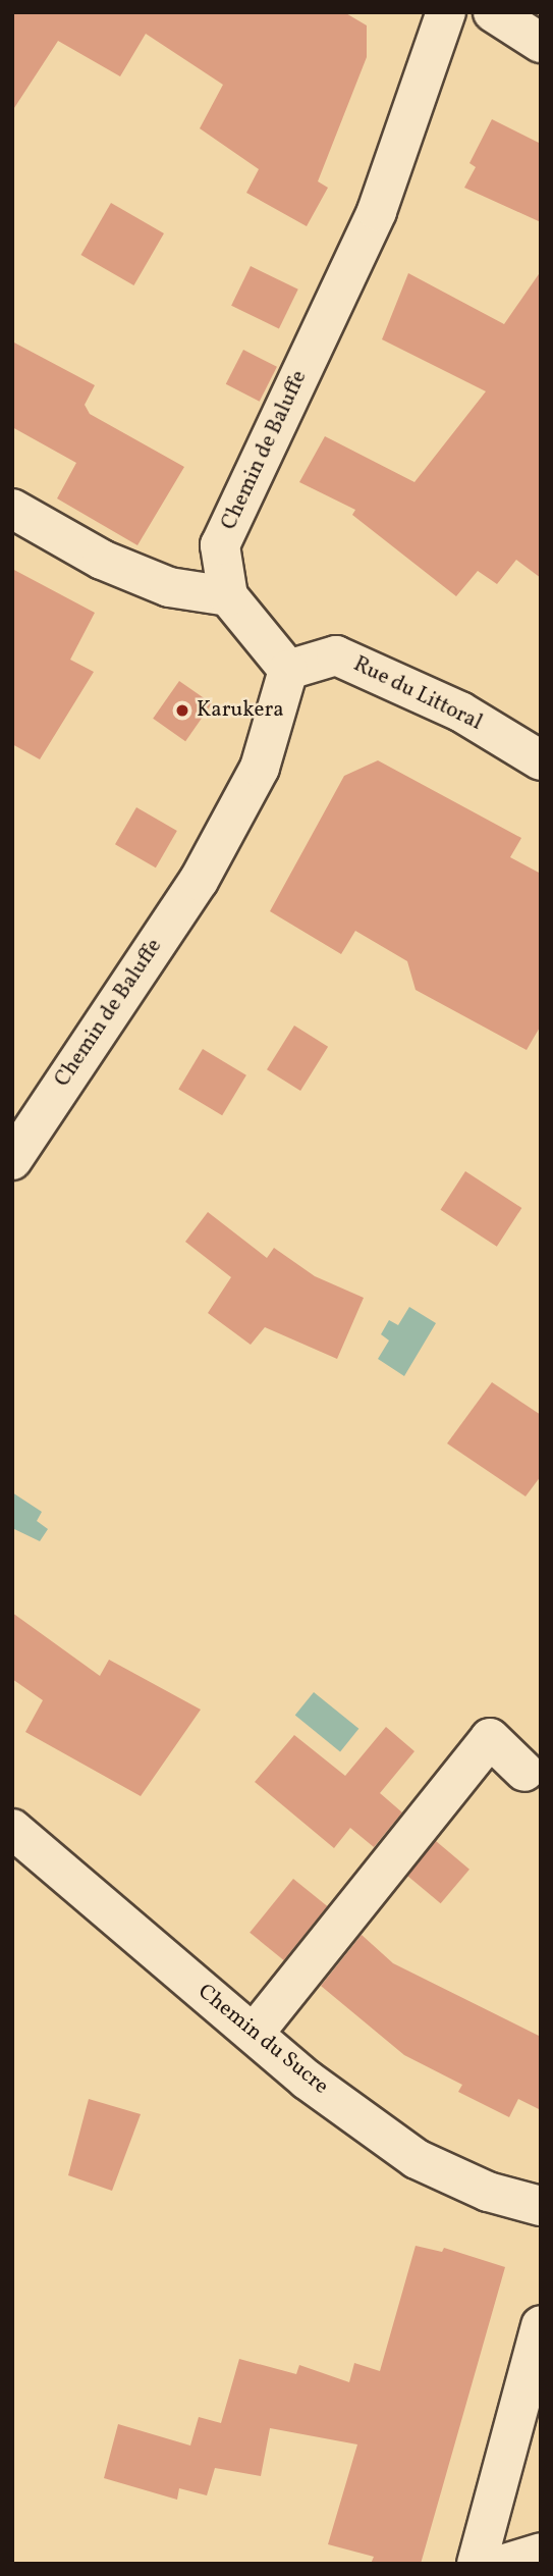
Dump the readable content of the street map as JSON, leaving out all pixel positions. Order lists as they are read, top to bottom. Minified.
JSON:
{"streets":{"street":["Chemin de Baluffe","Rue du Littoral","Chemin du Sucre"]},"crossings":[["Chemin de Baluffe","Rue du Littoral"]],"places":["Karukera"]}
